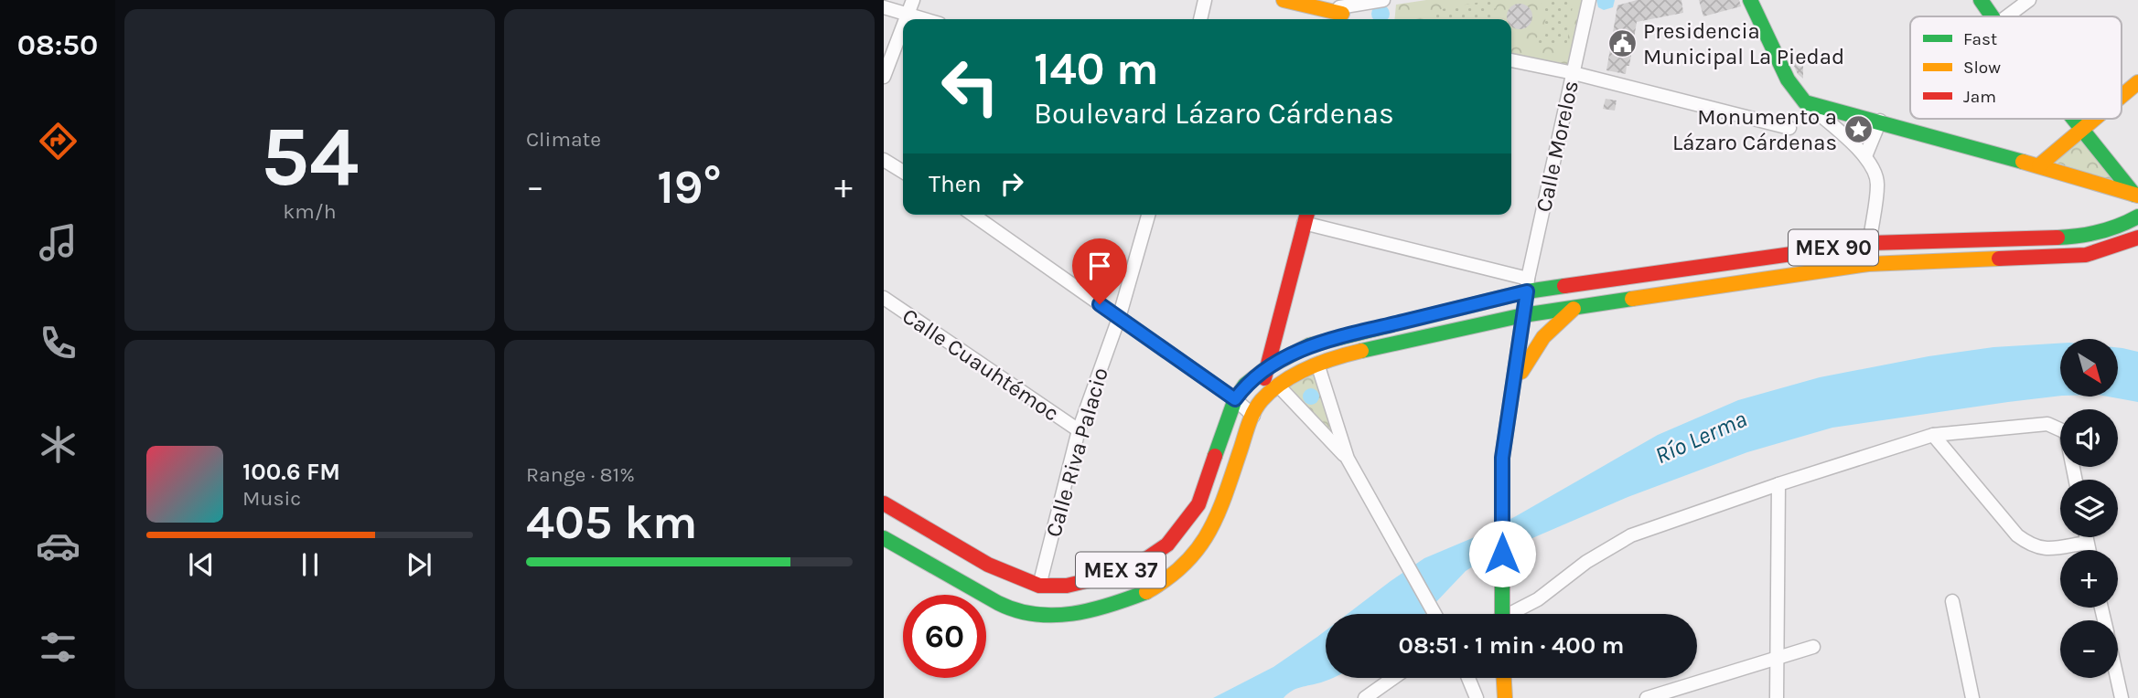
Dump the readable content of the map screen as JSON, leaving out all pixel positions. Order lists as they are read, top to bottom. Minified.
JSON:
{"streets":{"main road":["MEX 90","MEX 37"],"street":["Calle Morelos","Calle Cuauhtémoc","Calle Riva Palacio"]},"crossings":[["Calle Morelos","MEX 90"],["Calle Morelos","MEX 37"],["MEX 90","MEX 37"],["Calle Cuauhtémoc","Calle Riva Palacio"],["Calle Riva Palacio","MEX 37"]],"water":["Río Lerma"],"places":{"public building":["Presidencia Municipal La Piedad"],"place":["Monumento a Lázaro Cárdenas"]},"legend":["Fast","Slow","Jam"],"north":"bottom right","page":{"tabs":"08:50","tile":[["54","km/h"],"Climate",["Range · 81%","405 km"]],"turn":["140 m","Boulevard Lázaro Cárdenas"],"then":"Then","heat":["−","19°","+"],"map_buttons":["+","−"],"song":["100.6 FM","Music"],"limit":"60","trip":"08:51 · 1 min · 400 m"}}
